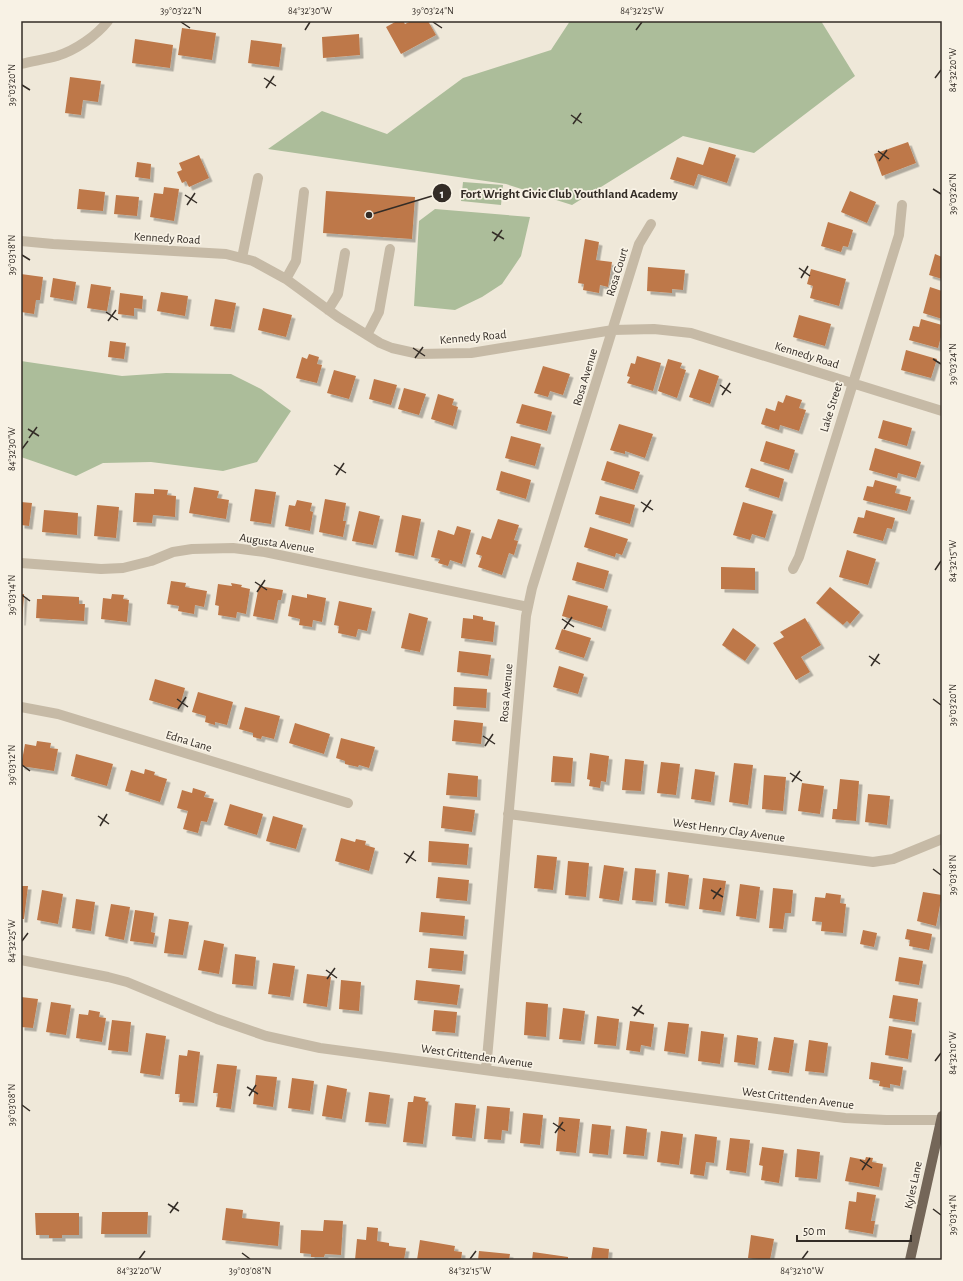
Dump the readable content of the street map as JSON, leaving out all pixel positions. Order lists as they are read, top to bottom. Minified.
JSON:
{"streets":{"main road":["Kyles Lane"],"street":["Kennedy Road","Rosa Court","Rosa Avenue","Lake Street","Augusta Avenue","Edna Lane","West Henry Clay Avenue","West Crittenden Avenue"]},"crossings":[["Kennedy Road","Rosa Court"],["Kennedy Road","Rosa Avenue"],["Kennedy Road","Lake Street"],["Rosa Court","Rosa Avenue"],["Rosa Avenue","Augusta Avenue"],["Rosa Avenue","West Henry Clay Avenue"],["Rosa Avenue","West Crittenden Avenue"],["West Crittenden Avenue","Kyles Lane"]],"places":["Fort Wright Civic Club Youthland Academy"],"scale_bar":"50 m","coordinates":["39°03'22\"N","84°32'30\"W","39°03'24\"N","84°32'25\"W","84°32'20\"W","39°03'20\"N","39°03'26\"N","39°03'18\"N","84°32'15\"W","39°03'14\"N","39°03'12\"N","84°32'10\"W","39°03'08\"N"]}
